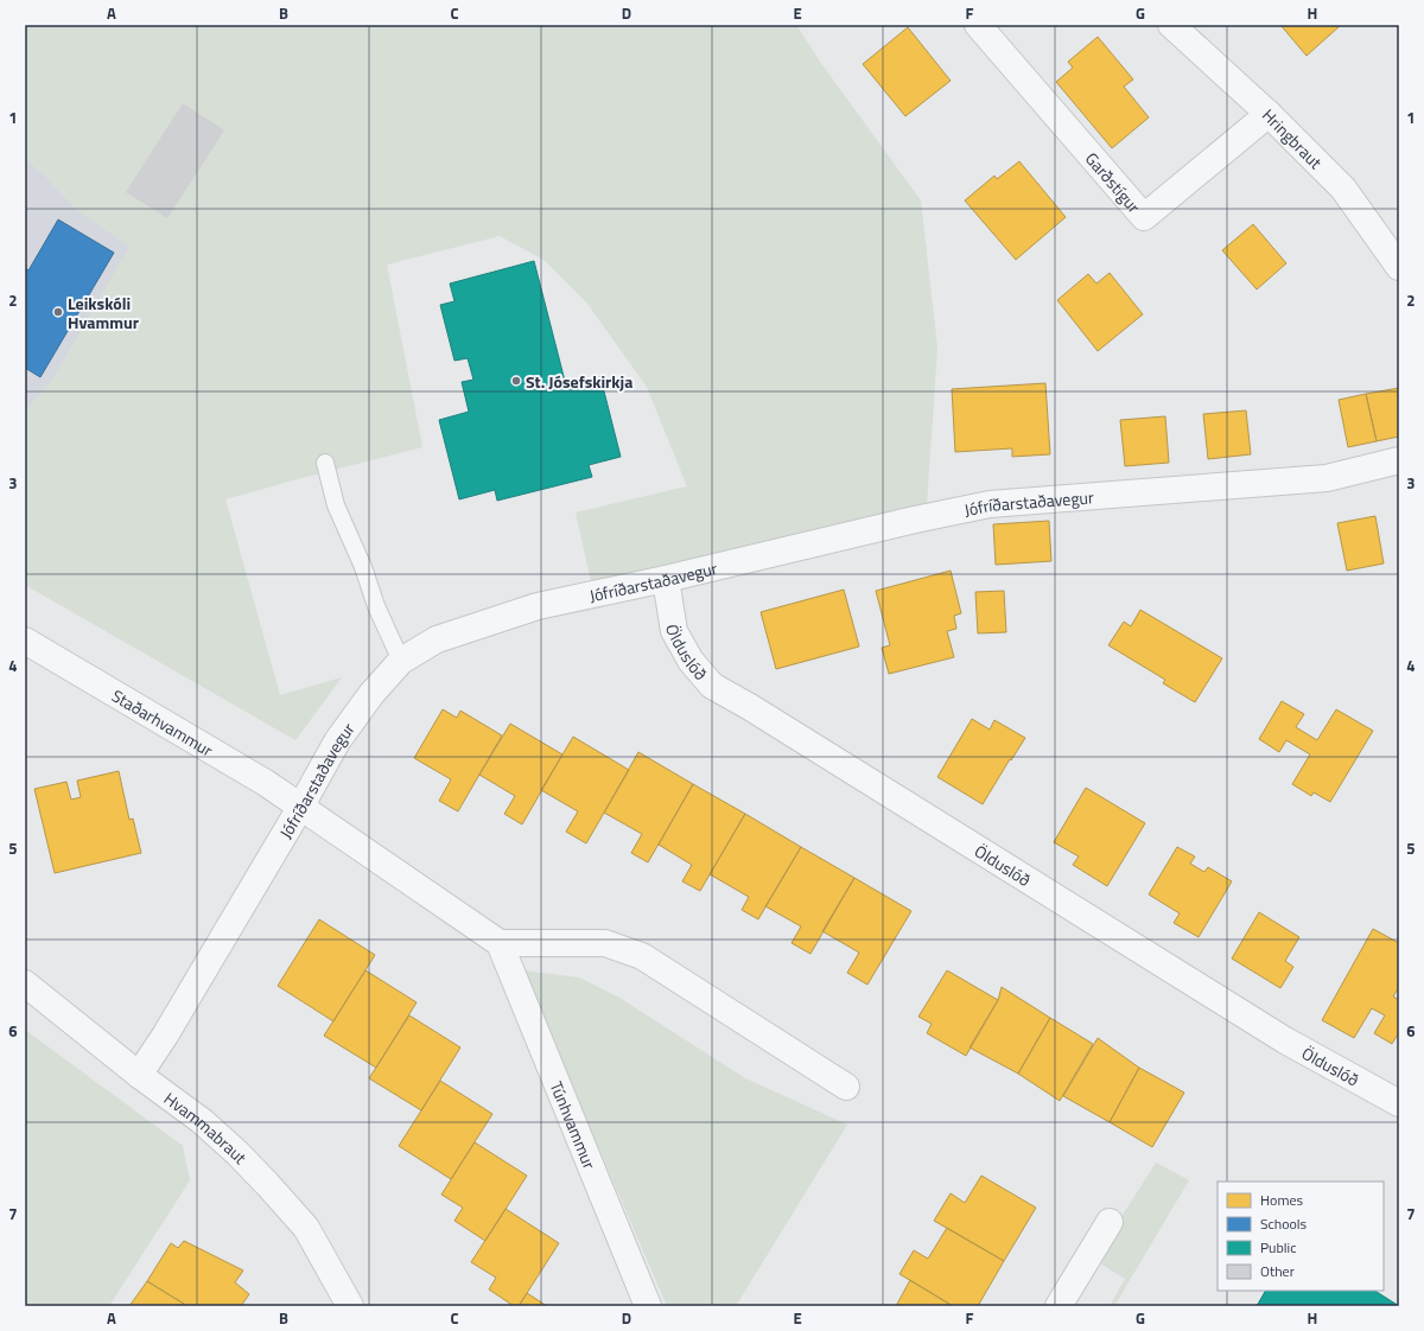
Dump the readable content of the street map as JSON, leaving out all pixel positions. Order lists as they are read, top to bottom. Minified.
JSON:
{"streets":{"street":["Hringbraut","Garðstígur","Jófríðarstaðavegur","Ölduslóð","Staðarhvammur","Túnhvammur","Hvammabraut"]},"crossings":[["Hringbraut","Garðstígur"],["Jófríðarstaðavegur","Ölduslóð"],["Jófríðarstaðavegur","Staðarhvammur"],["Jófríðarstaðavegur","Hvammabraut"]],"places":["Leikskóli Hvammur","St. Jósefskirkja"],"legend":["Homes","Schools","Public","Other"],"grid":{"columns":["A","B","C","D","E","F","G","H"],"rows":["1","2","3","4","5","6","7"]}}
